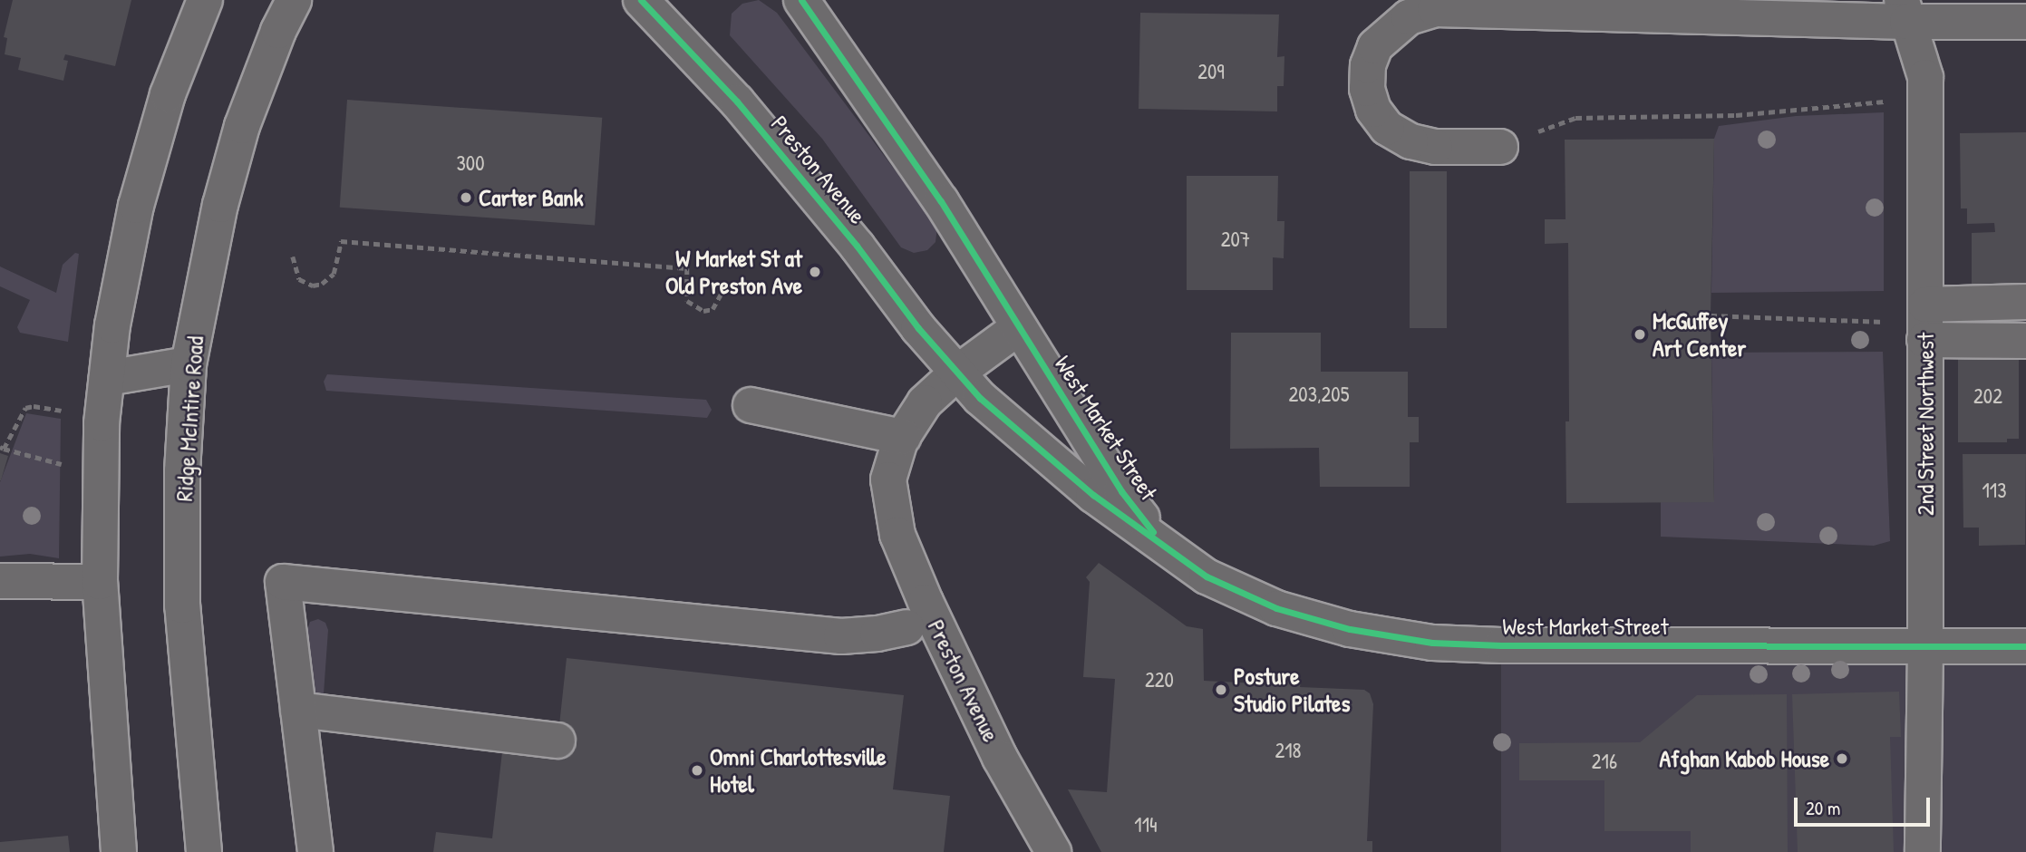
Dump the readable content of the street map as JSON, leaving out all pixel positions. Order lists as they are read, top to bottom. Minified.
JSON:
{"streets":{"main road":["Preston Avenue","Ridge McIntire Road","2nd Street Northwest","West Market Street"]},"crossings":[["Preston Avenue","West Market Street"],["2nd Street Northwest","West Market Street"]],"places":["Carter Bank","W Market St at Old Preston Ave","McGuffey Art Center","Posture Studio Pilates","Afghan Kabob House","Omni Charlottesville Hotel"],"house_numbers":["209","300","207","203,205","202","113","220","218","216","114"],"scale_bar":"20 m"}
